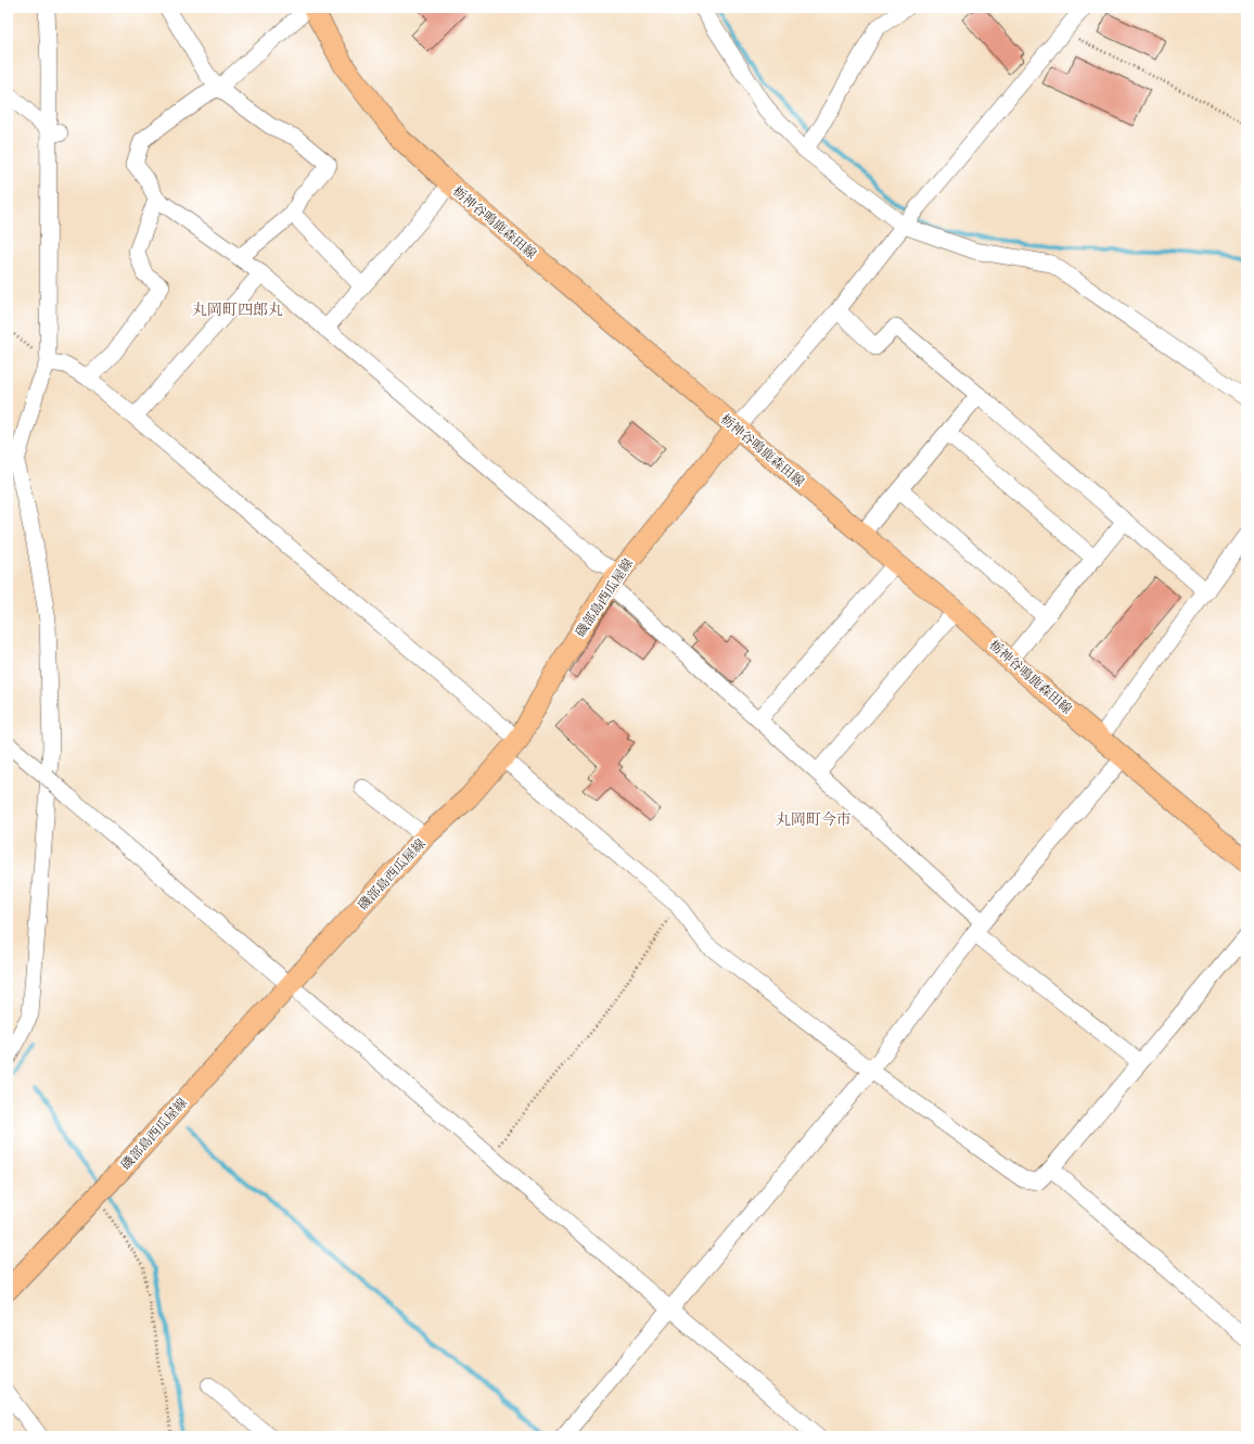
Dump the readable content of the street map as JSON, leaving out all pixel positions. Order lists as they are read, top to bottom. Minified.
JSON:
{"streets":{"main road":["栃神谷鳴鹿森田線","磯部島西瓜屋線"]},"crossings":[["栃神谷鳴鹿森田線","磯部島西瓜屋線"]],"districts":["丸岡町四郎丸","丸岡町今市"]}
